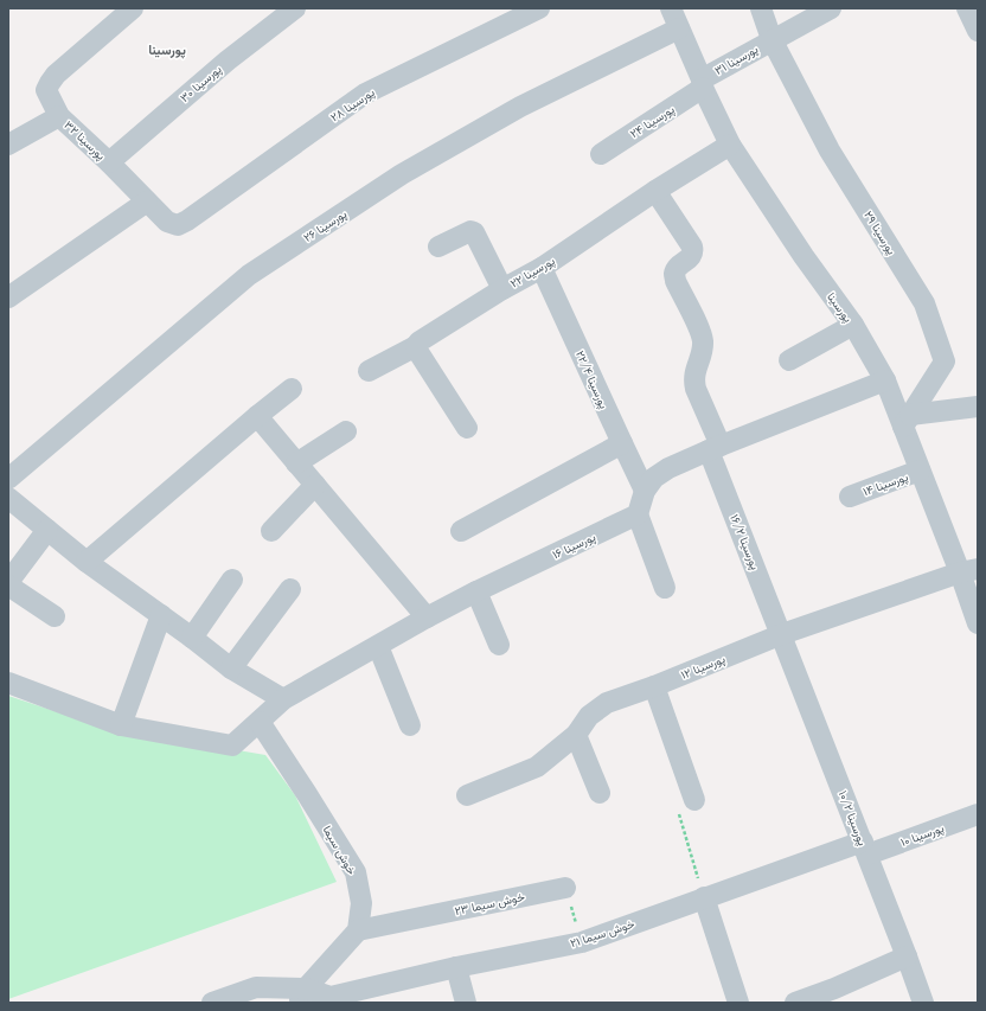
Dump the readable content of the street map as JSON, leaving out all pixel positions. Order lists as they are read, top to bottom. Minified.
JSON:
{"streets":{"street":["پورسینا ۳۱","پورسینا ۳۰","پورسینا ۲۸","پورسینا ۲۴","پورسینا ۳۲","پورسینا ۲۶","پورسینا ۲۹","پورسینا ۲۲","پورسینا","پورسینا ۲۲/۴","پورسینا ۱۴","پورسینا ۱۶/۲","پورسینا ۱۶","پورسینا ۱۲","پورسینا ۱۰/۲","پورسینا ۱۰","خوش سیما","خوش سیما ۲۳","خوش سیما ۲۱"]},"crossings":[["پورسینا ۳۱","پورسینا ۲۴"],["پورسینا ۳۱","پورسینا ۲۹"],["پورسینا ۳۱","پورسینا"],["پورسینا ۳۰","پورسینا ۳۲"],["پورسینا ۲۸","پورسینا ۳۲"],["پورسینا ۲۴","پورسینا"],["پورسینا ۲۶","پورسینا"],["پورسینا ۲۹","پورسینا"],["پورسینا ۲۲","پورسینا"],["پورسینا ۲۲","پورسینا ۲۲/۴"],["پورسینا ۲۲","پورسینا ۱۶/۲"],["پورسینا","پورسینا ۱۴"],["پورسینا","پورسینا ۱۲"],["پورسینا ۱۶/۲","پورسینا ۱۲"],["پورسینا ۱۶/۲","پورسینا ۱۰/۲"],["پورسینا ۱۶","خوش سیما"],["پورسینا ۱۲","پورسینا ۱۰/۲"],["پورسینا ۱۰/۲","پورسینا ۱۰"],["پورسینا ۱۰/۲","خوش سیما ۲۱"],["پورسینا ۱۰","خوش سیما ۲۱"],["خوش سیما","خوش سیما ۲۳"]],"districts":["پورسینا"]}
